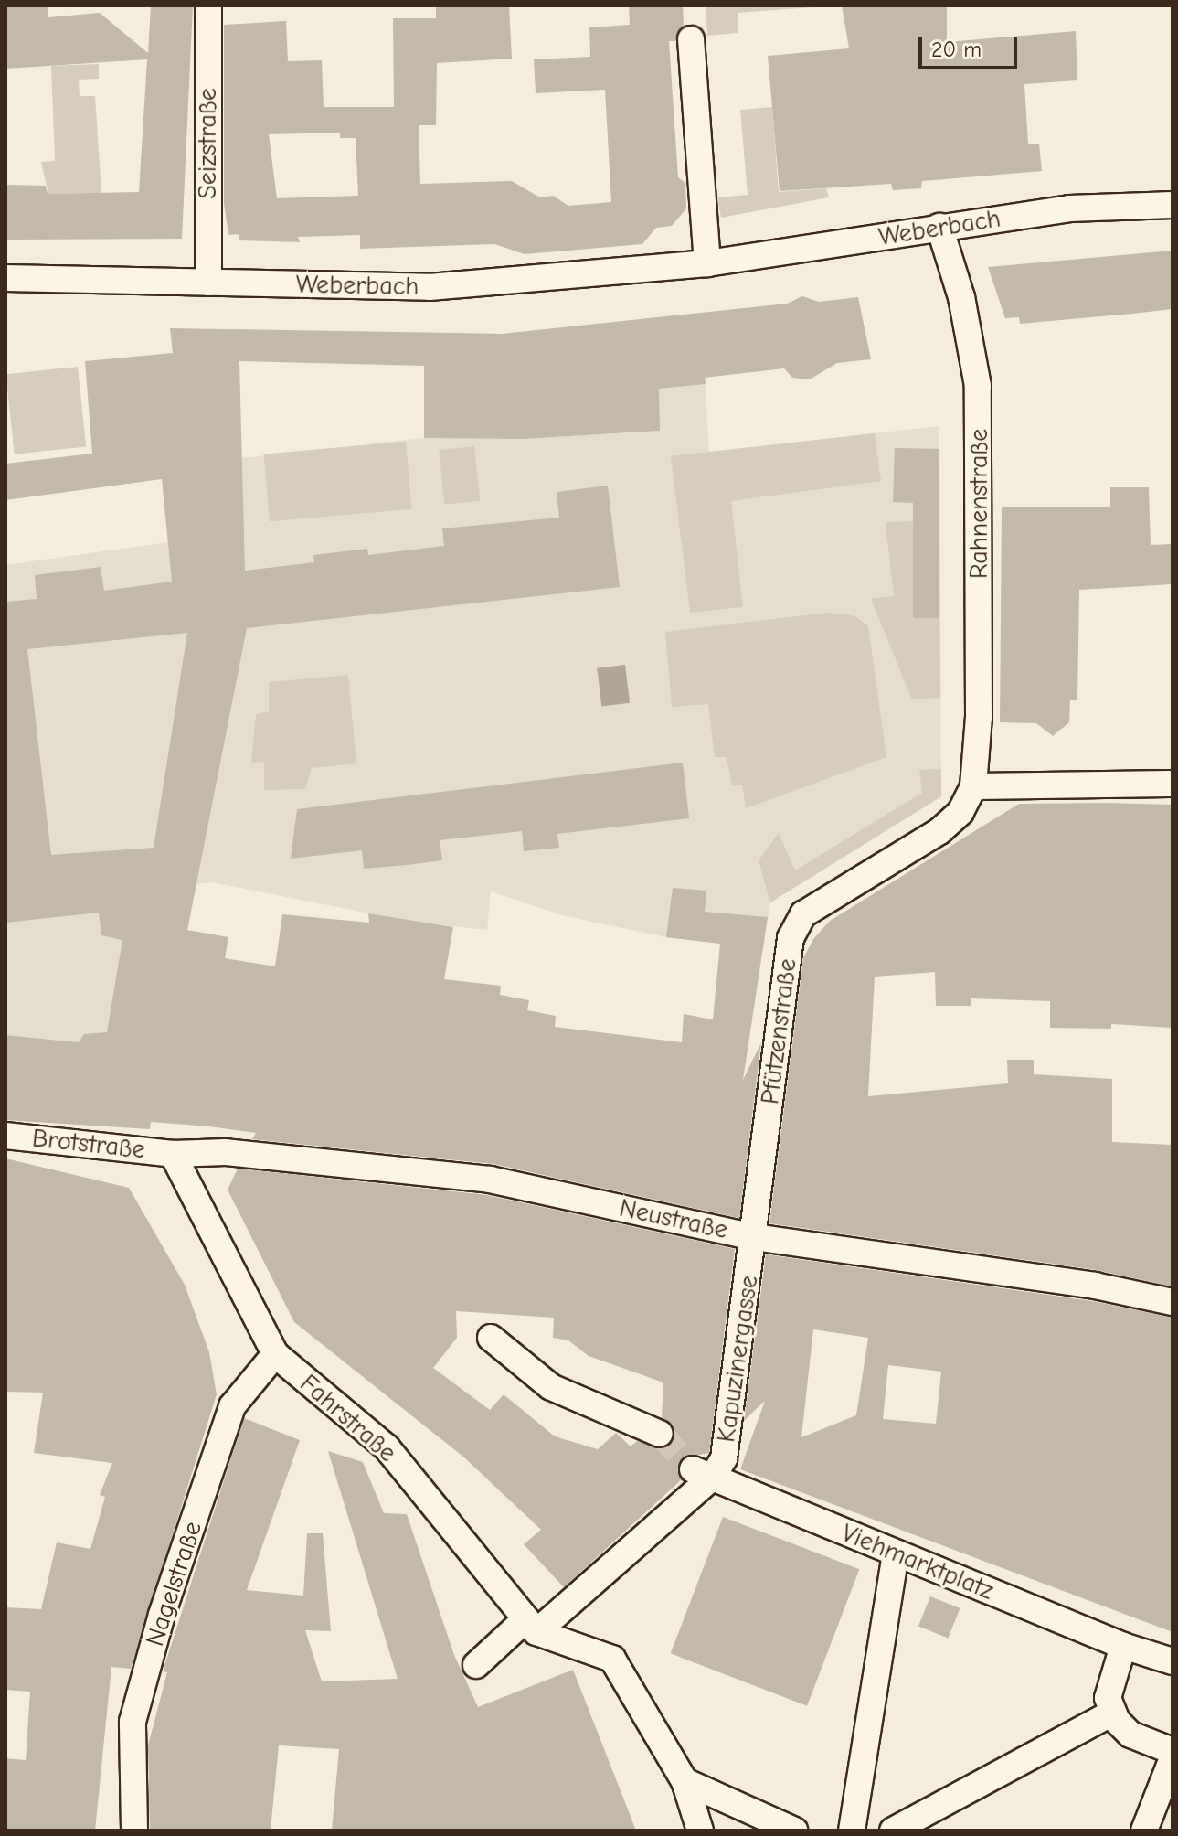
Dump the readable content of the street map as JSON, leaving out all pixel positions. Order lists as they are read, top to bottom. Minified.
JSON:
{"streets":{"street":["Seizstraße","Weberbach","Rahnenstraße","Pfützenstraße","Brotstraße","Neustraße","Kapuzinergasse","Fahrstraße","Viehmarktplatz","Nagelstraße"]},"crossings":[["Seizstraße","Weberbach"],["Weberbach","Rahnenstraße"],["Rahnenstraße","Pfützenstraße"],["Pfützenstraße","Neustraße"],["Pfützenstraße","Kapuzinergasse"],["Brotstraße","Neustraße"],["Brotstraße","Fahrstraße"],["Neustraße","Kapuzinergasse"],["Neustraße","Fahrstraße"],["Kapuzinergasse","Viehmarktplatz"],["Fahrstraße","Nagelstraße"]],"scale_bar":"20 m"}
